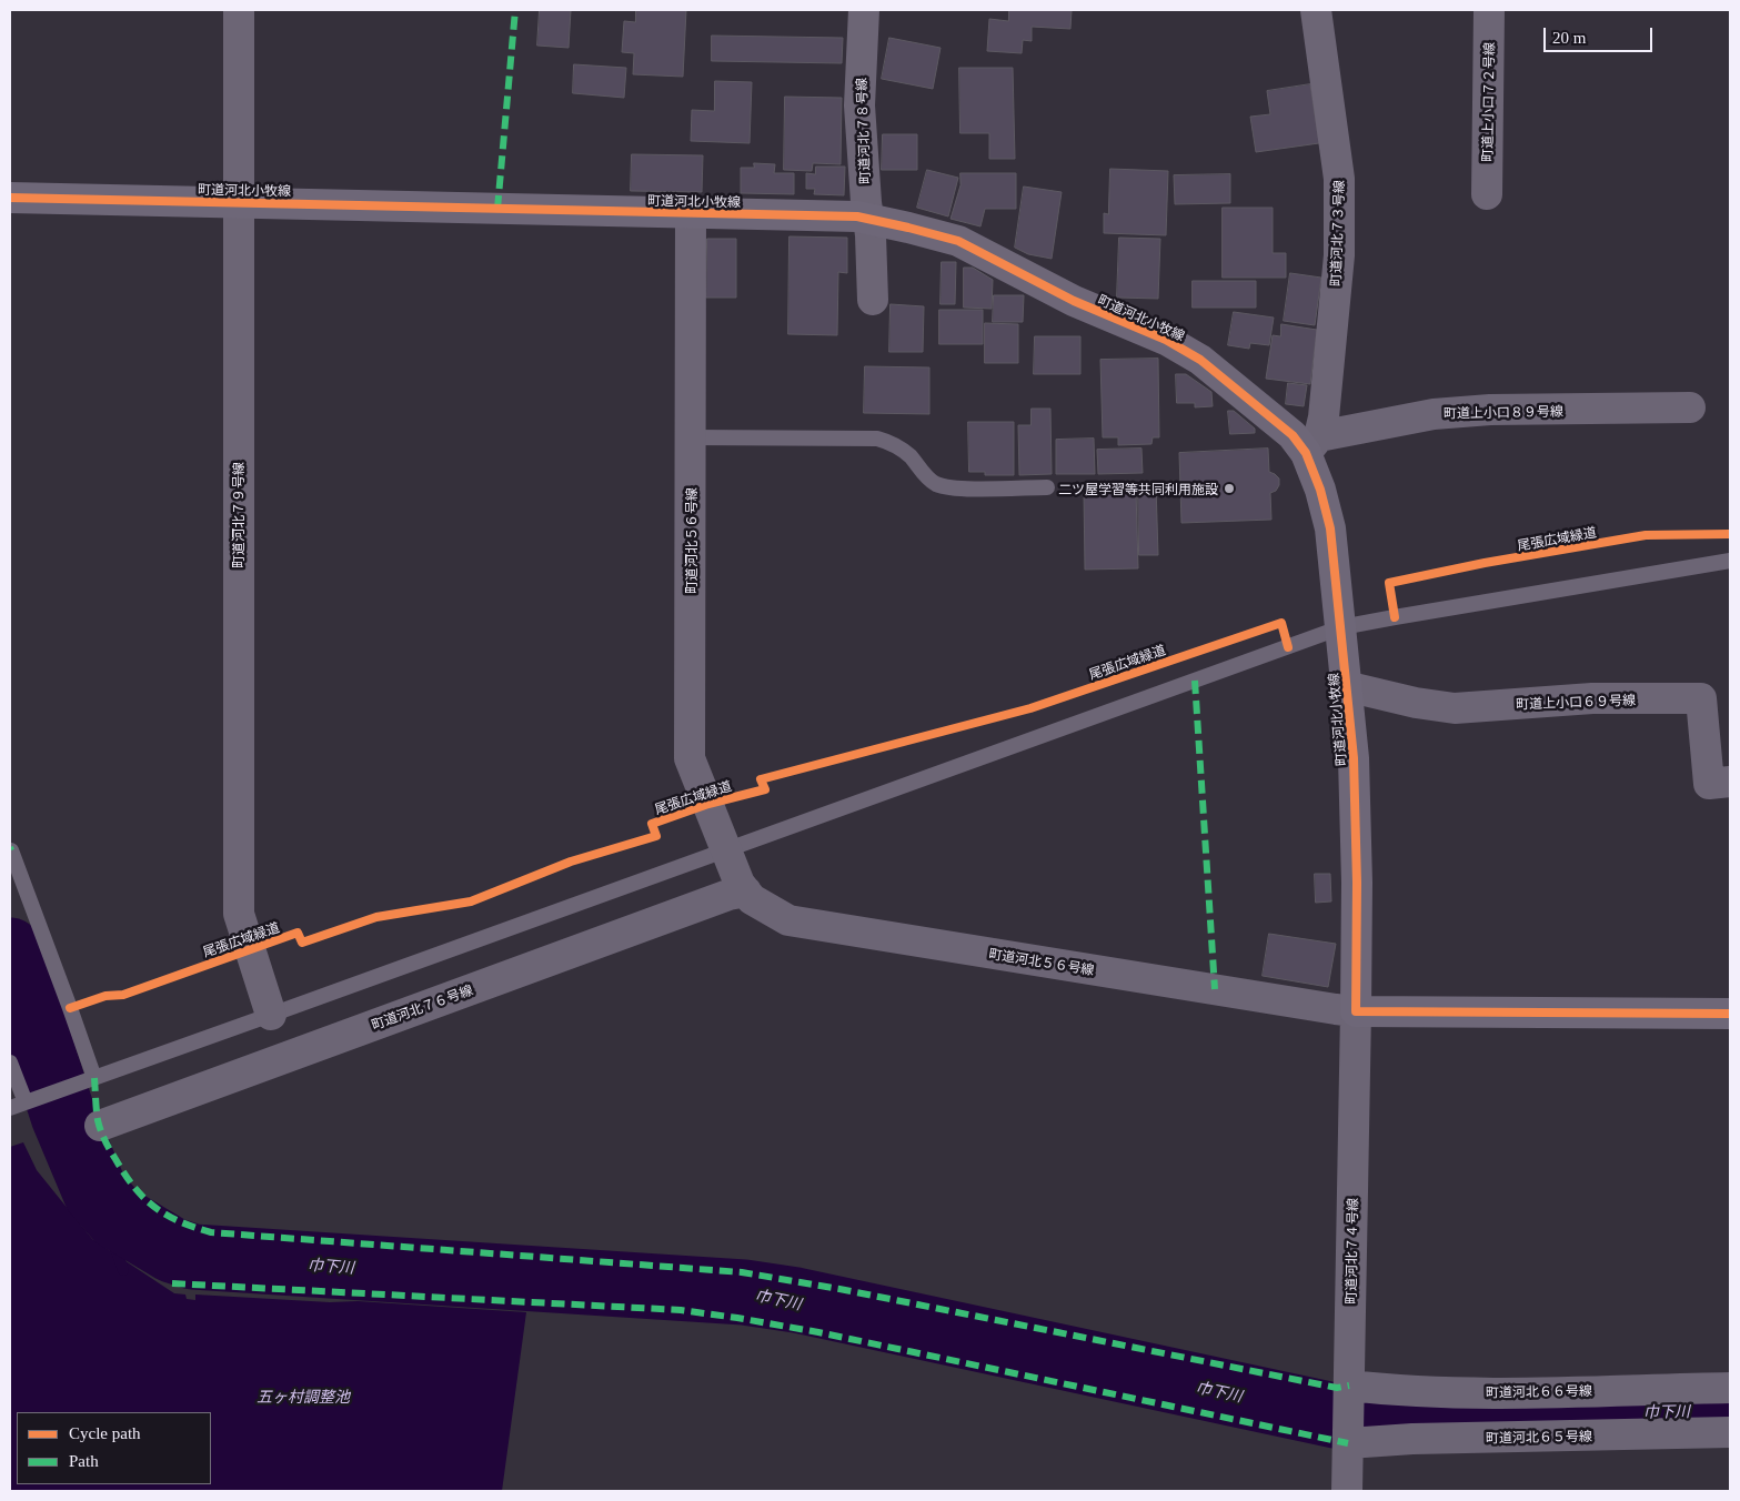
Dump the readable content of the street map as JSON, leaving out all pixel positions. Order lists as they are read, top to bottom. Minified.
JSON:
{"streets":{"street":["町道上小口７２号線","町道河北７８号線","町道河北小牧線","町道河北７３号線","町道上小口８９号線","町道河北７９号線","町道河北５６号線","町道上小口６９号線","町道河北７６号線","町道河北７４号線","町道河北６６号線","町道河北６５号線"],"cycle path":["尾張広域緑道"]},"crossings":[["町道河北７８号線","町道河北小牧線"],["町道河北小牧線","町道河北７３号線"],["町道河北小牧線","町道上小口８９号線"],["町道河北小牧線","町道河北７９号線"],["町道河北小牧線","町道河北５６号線"],["町道河北小牧線","町道上小口６９号線"],["町道河北小牧線","町道河北７４号線"],["町道河北７３号線","町道上小口８９号線"],["町道河北５６号線","町道河北７６号線"],["町道河北５６号線","町道河北７４号線"],["町道河北７４号線","町道河北６６号線"],["町道河北７４号線","町道河北６５号線"]],"water":["巾下川","五ヶ村調整池"],"places":["二ツ屋学習等共同利用施設"],"legend":["Cycle path","Path"],"scale_bar":"20 m"}
